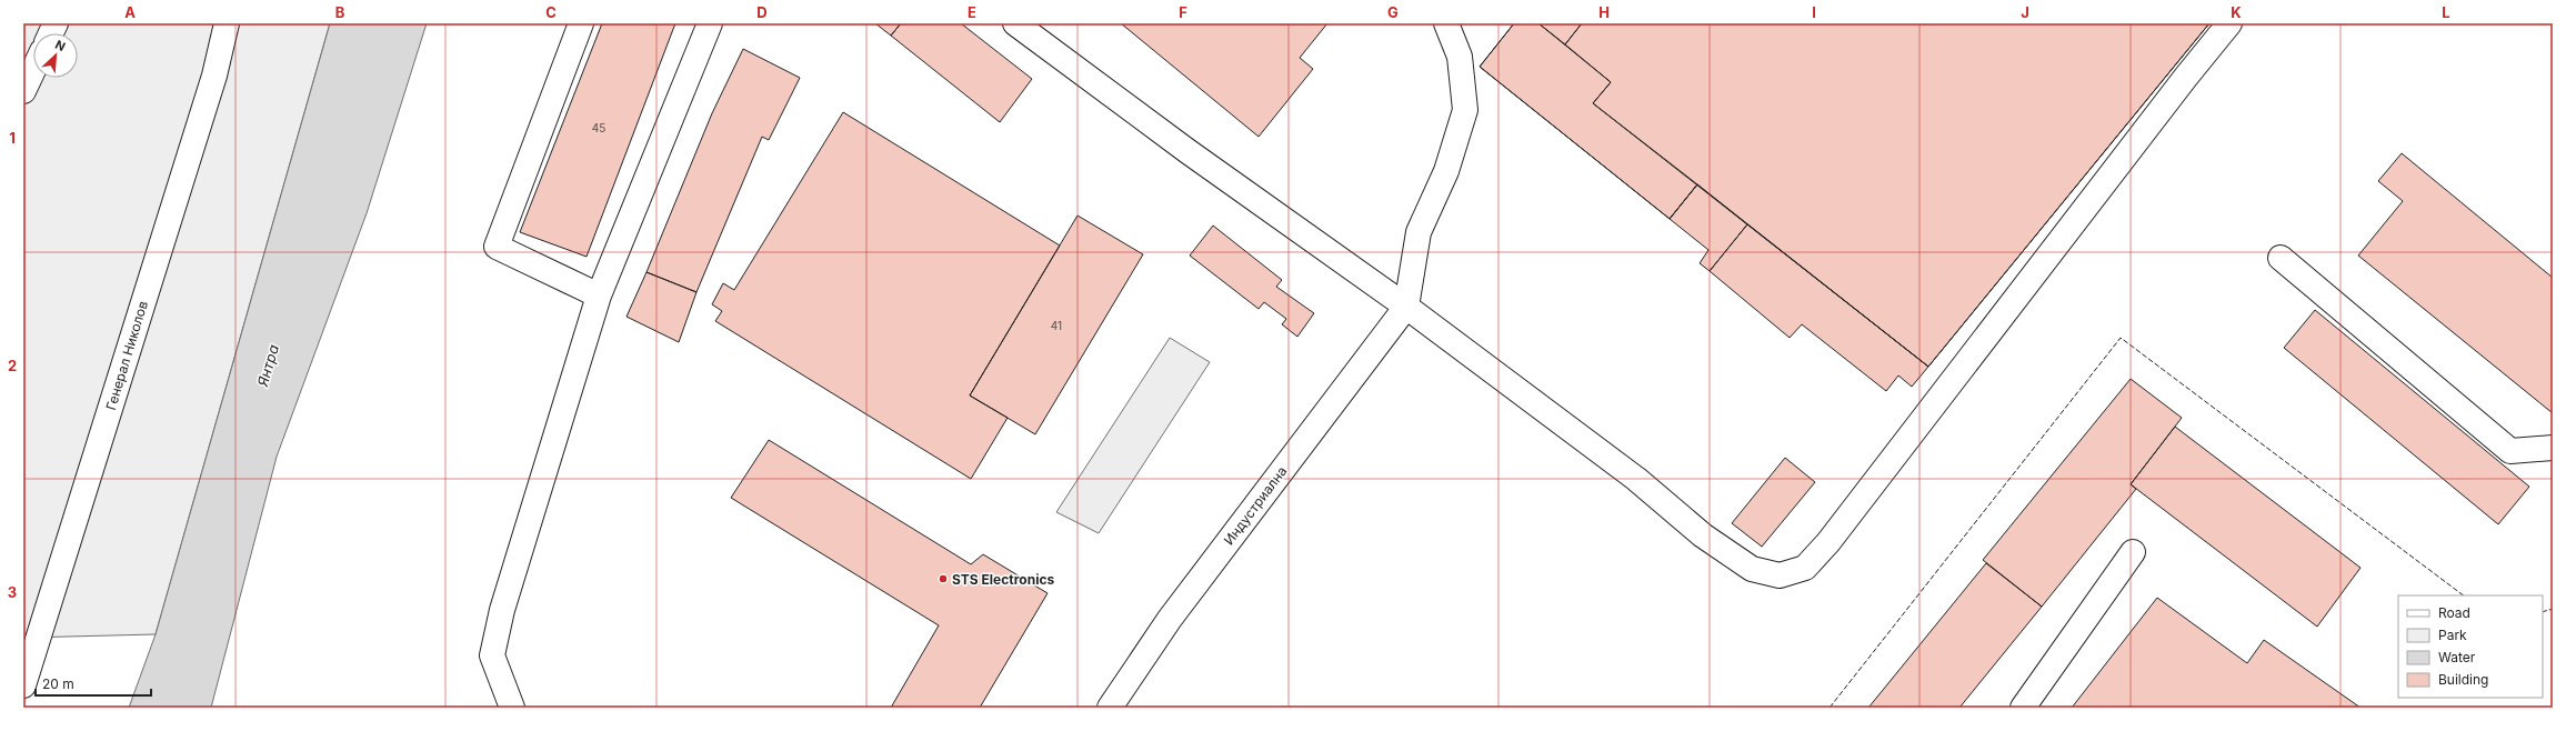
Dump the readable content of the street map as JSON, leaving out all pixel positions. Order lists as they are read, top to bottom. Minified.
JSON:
{"streets":{"street":["Генерал Николов","Индустриална"]},"water":["Янтра"],"places":["STS Electronics"],"house_numbers":["45","41"],"legend":["Road","Park","Water","Building"],"scale_bar":"20 m","north":"top right","grid":{"columns":["A","B","C","D","E","F","G","H","I","J","K","L"],"rows":["1","2","3"]}}
